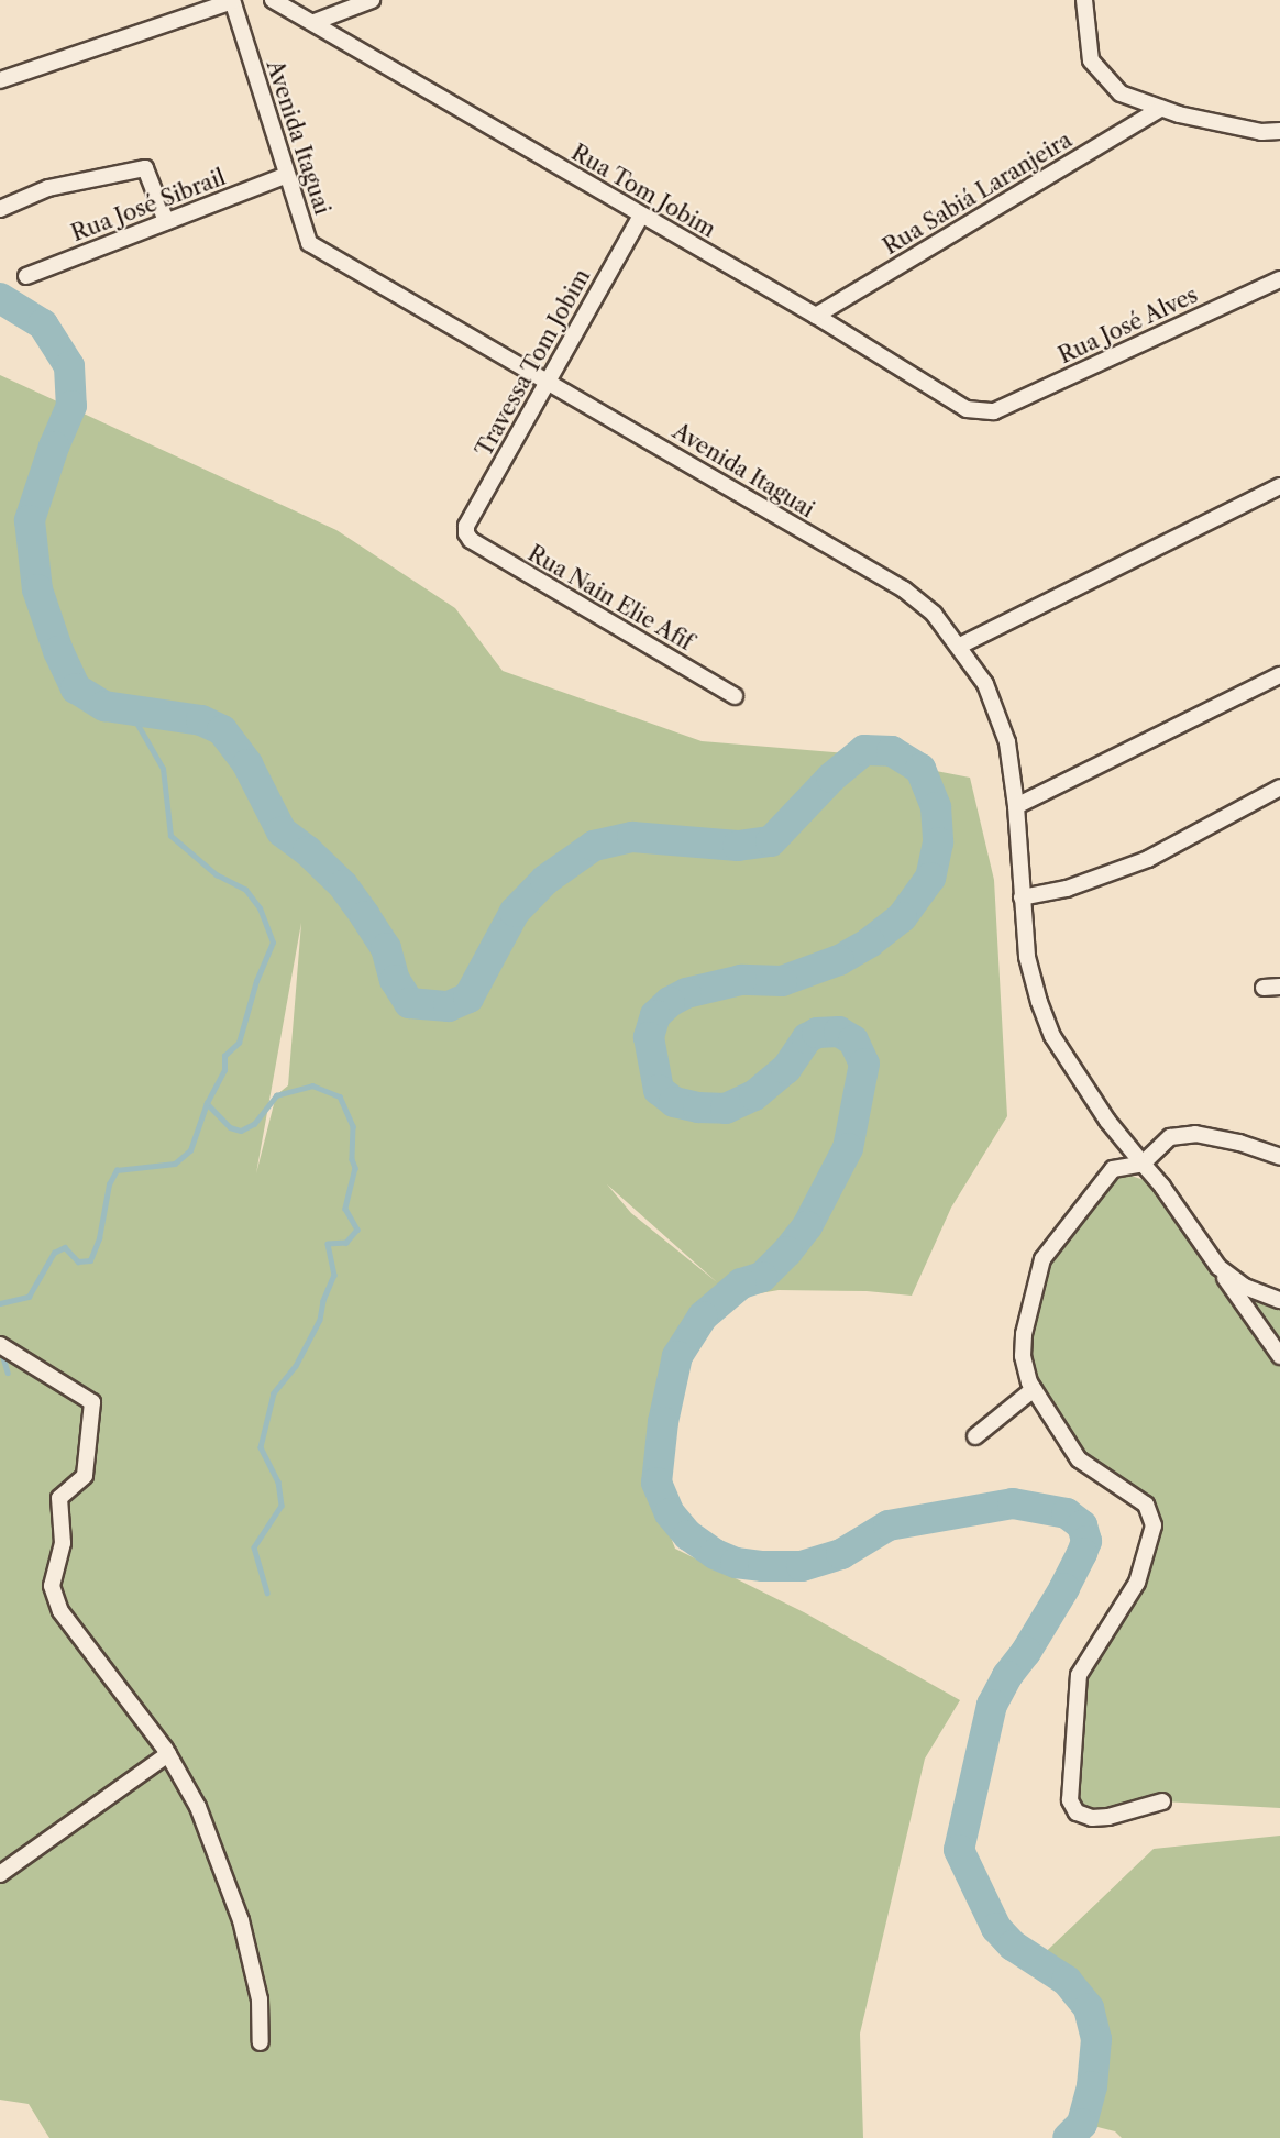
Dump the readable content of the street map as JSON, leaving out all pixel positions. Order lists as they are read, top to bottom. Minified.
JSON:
{"streets":{"street":["Avenida Itaguai","Rua Tom Jobim","Rua Sabiá Laranjeira","Rua José Sibrail","Rua José Alves","Travessa Tom Jobim","Rua Nain Elie Afif"]},"crossings":[["Avenida Itaguai","Rua José Sibrail"],["Avenida Itaguai","Travessa Tom Jobim"],["Rua Tom Jobim","Rua Sabiá Laranjeira"],["Rua Tom Jobim","Rua José Alves"],["Rua Tom Jobim","Travessa Tom Jobim"],["Travessa Tom Jobim","Rua Nain Elie Afif"]]}
